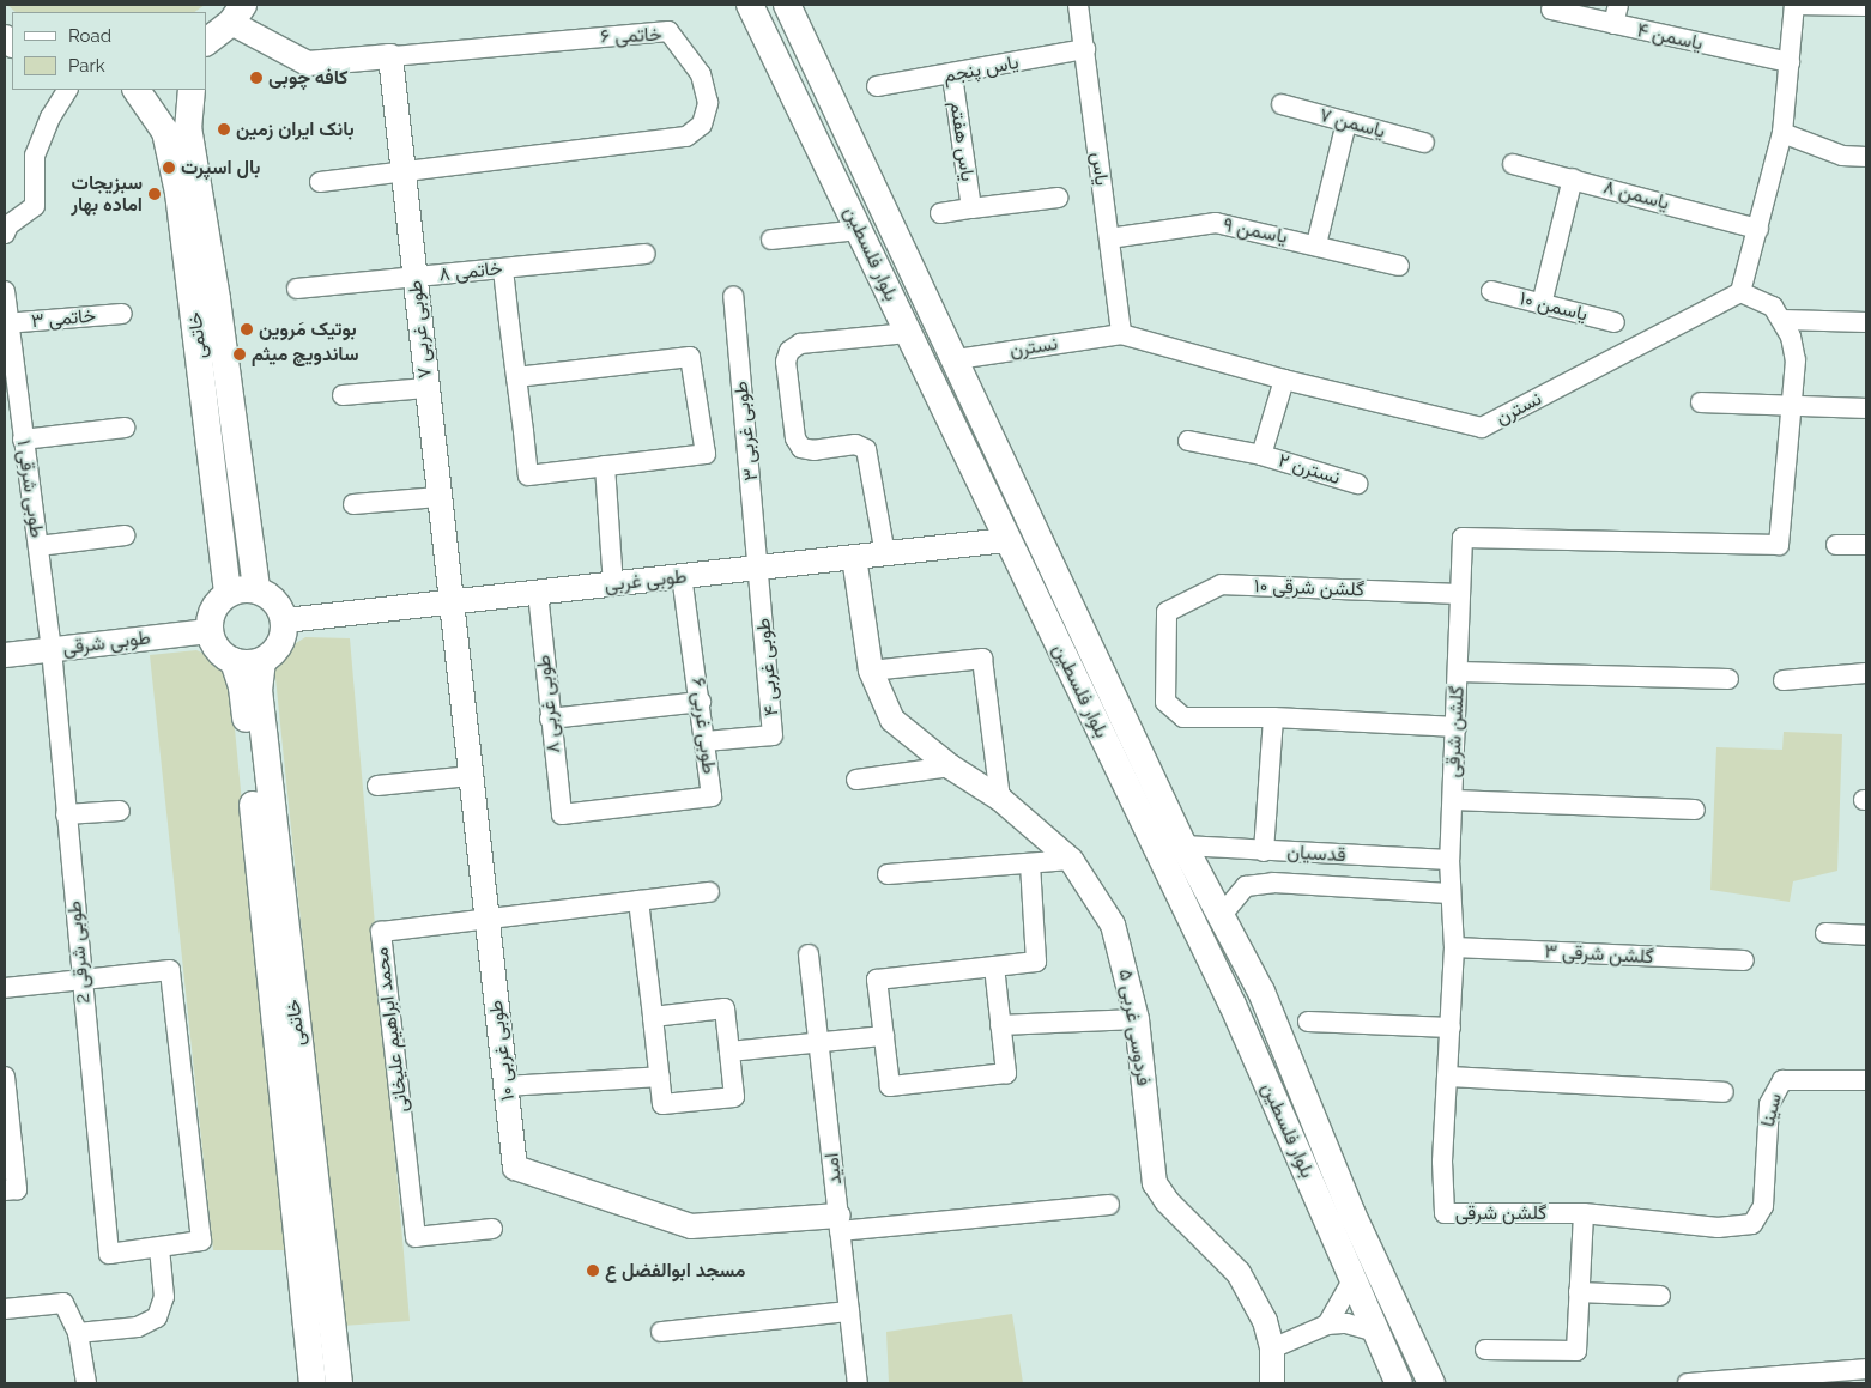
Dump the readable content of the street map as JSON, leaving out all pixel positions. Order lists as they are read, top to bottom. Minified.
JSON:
{"streets":{"main road":["بلوار فلسطین","خاتمی"],"street":["خاتمی ۶","یاسمن ۴","یاس پنجم","یاسمن ۷","یاس هفتم","یاس","یاسمن ۸","یاسمن ۹","خاتمی ۸","یاسمن ۱۰","خاتمی ۳","طوبی غربی ۷","نسترن","طوبی غربی ۳","نسترن ۲","طوبی شرقی ۱","طوبی غربی","گلشن شرقی ۱۰","طوبی شرقی","طوبی غربی ۴","طوبی غربی ۸","طوبی غربی ۶","گلشن شرقی","قدسیان","طوبی شرقی 2","گلشن شرقی ۳","فردوسی غربی ۵","محمد ابراهیم علیخانی","طوبی غربی ۱۰","سینا","امید"]},"crossings":[["خاتمی ۶","طوبی غربی ۷"],["یاس پنجم","یاس هفتم"],["یاس پنجم","یاس"],["یاس","یاسمن ۹"],["یاس","نسترن"],["بلوار فلسطین","نسترن"],["بلوار فلسطین","طوبی غربی"],["بلوار فلسطین","قدسیان"],["خاتمی ۸","طوبی غربی ۷"],["خاتمی ۳","طوبی شرقی ۱"],["طوبی غربی ۷","طوبی غربی"],["طوبی غربی ۷","طوبی غربی ۱۰"],["خاتمی","طوبی غربی"],["خاتمی","طوبی شرقی"],["نسترن","نسترن ۲"],["طوبی غربی ۳","طوبی غربی"],["طوبی غربی ۳","طوبی غربی ۴"],["طوبی شرقی ۱","طوبی شرقی"],["طوبی شرقی ۱","طوبی شرقی 2"],["طوبی غربی","طوبی شرقی"],["طوبی غربی","طوبی غربی ۴"],["طوبی غربی","طوبی غربی ۸"],["طوبی غربی","طوبی غربی ۶"],["طوبی غربی","فردوسی غربی ۵"],["طوبی غربی","طوبی غربی ۱۰"],["گلشن شرقی ۱۰","گلشن شرقی"],["طوبی شرقی","طوبی شرقی 2"],["طوبی غربی ۴","طوبی غربی ۶"],["طوبی غربی ۸","طوبی غربی ۶"],["گلشن شرقی","قدسیان"],["گلشن شرقی","گلشن شرقی ۳"],["گلشن شرقی","سینا"],["محمد ابراهیم علیخانی","طوبی غربی ۱۰"],["طوبی غربی ۱۰","امید"]],"places":["کافه چوبی","بانک ایران زمین","بال اسپرت","سبزیجات اماده بهار","بوتیک مَروین","ساندویچ میثم","مسجد ابوالفضل ع"],"legend":["Road","Park"]}
